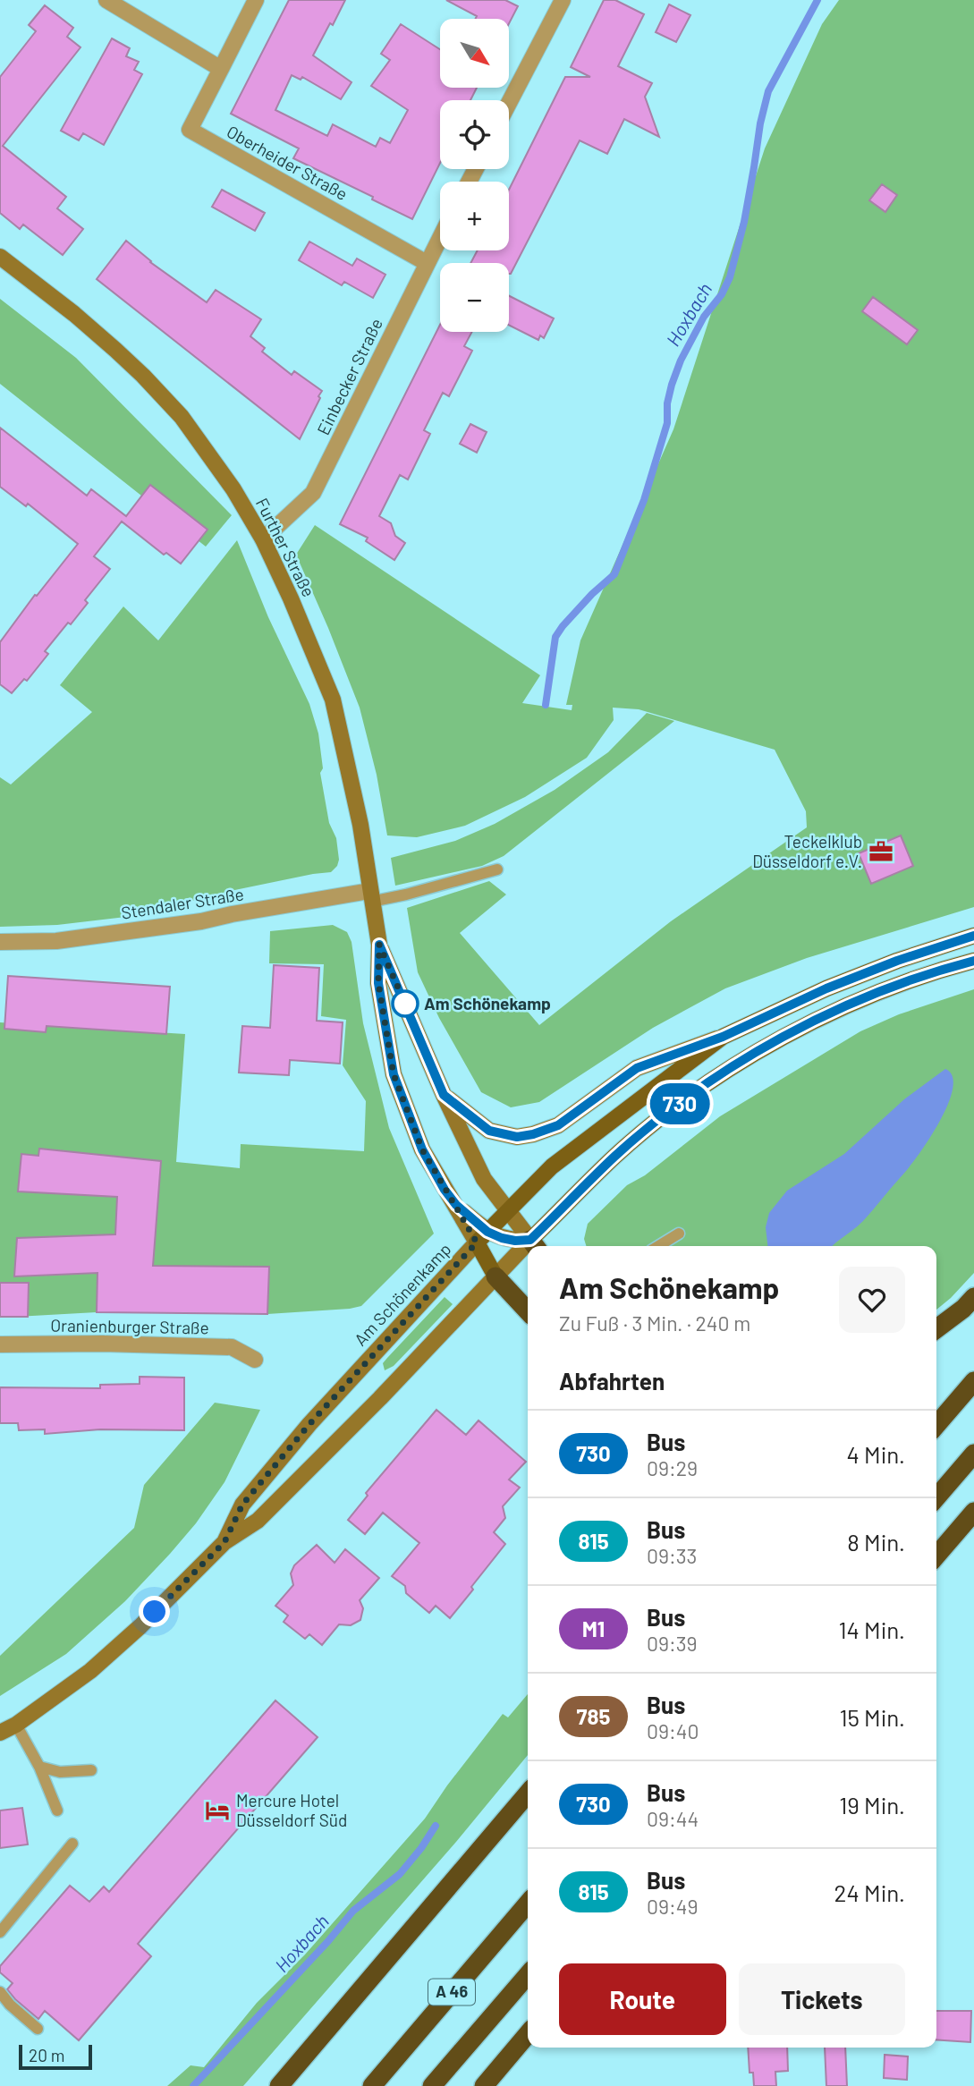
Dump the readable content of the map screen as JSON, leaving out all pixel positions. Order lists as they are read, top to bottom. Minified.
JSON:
{"streets":{"highway":["A 46"],"main road":["Further Straße","Am Schönenkamp"],"street":["Oberheider Straße","Einbecker Straße","Stendaler Straße","Oranienburger Straße"]},"crossings":[["Oberheider Straße","Einbecker Straße"],["Einbecker Straße","Further Straße"],["Further Straße","Stendaler Straße"],["Further Straße","Am Schönenkamp"]],"water":["Hoxbach"],"places":{"office":["Teckelklub Düsseldorf e.V."],"other":["Am Schönekamp"],"hotel":["Mercure Hotel Düsseldorf Süd"]},"lines":["bus line 730"],"scale_bar":"20 m","north":"bottom right","page":{"on_map":"730","map_buttons":["+","−"],"heading":[["Am Schönekamp","Zu Fuß · 3 Min. · 240 m"],"Abfahrten"],"list":[{"mark":"730","name":"Bus","note":"09:29","value":"4 Min."},{"mark":"815","name":"Bus","note":"09:33","value":"8 Min."},{"mark":"M1","name":"Bus","note":"09:39","value":"14 Min."},{"mark":"785","name":"Bus","note":"09:40","value":"15 Min."},{"mark":"730","name":"Bus","note":"09:44","value":"19 Min."},{"mark":"815","name":"Bus","note":"09:49","value":"24 Min."}],"buttons":["Route","Tickets"],"scale":"20 m"}}
